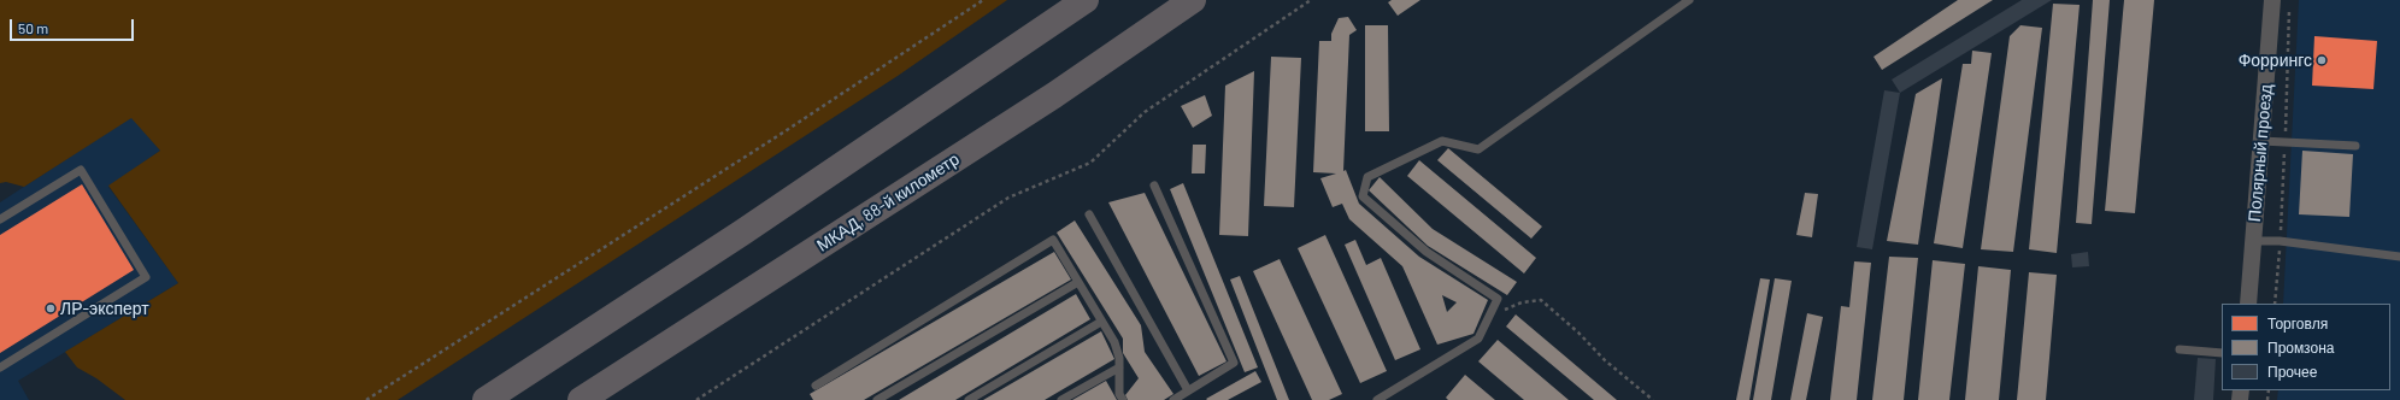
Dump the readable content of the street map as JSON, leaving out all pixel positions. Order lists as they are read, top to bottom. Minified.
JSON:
{"streets":{"highway":["МКАД, 88-й километр"],"street":["Полярный проезд"]},"places":["Форрингс","ЛР-эксперт"],"legend":["Торговля","Промзона","Прочее"],"scale_bar":"50 m"}
